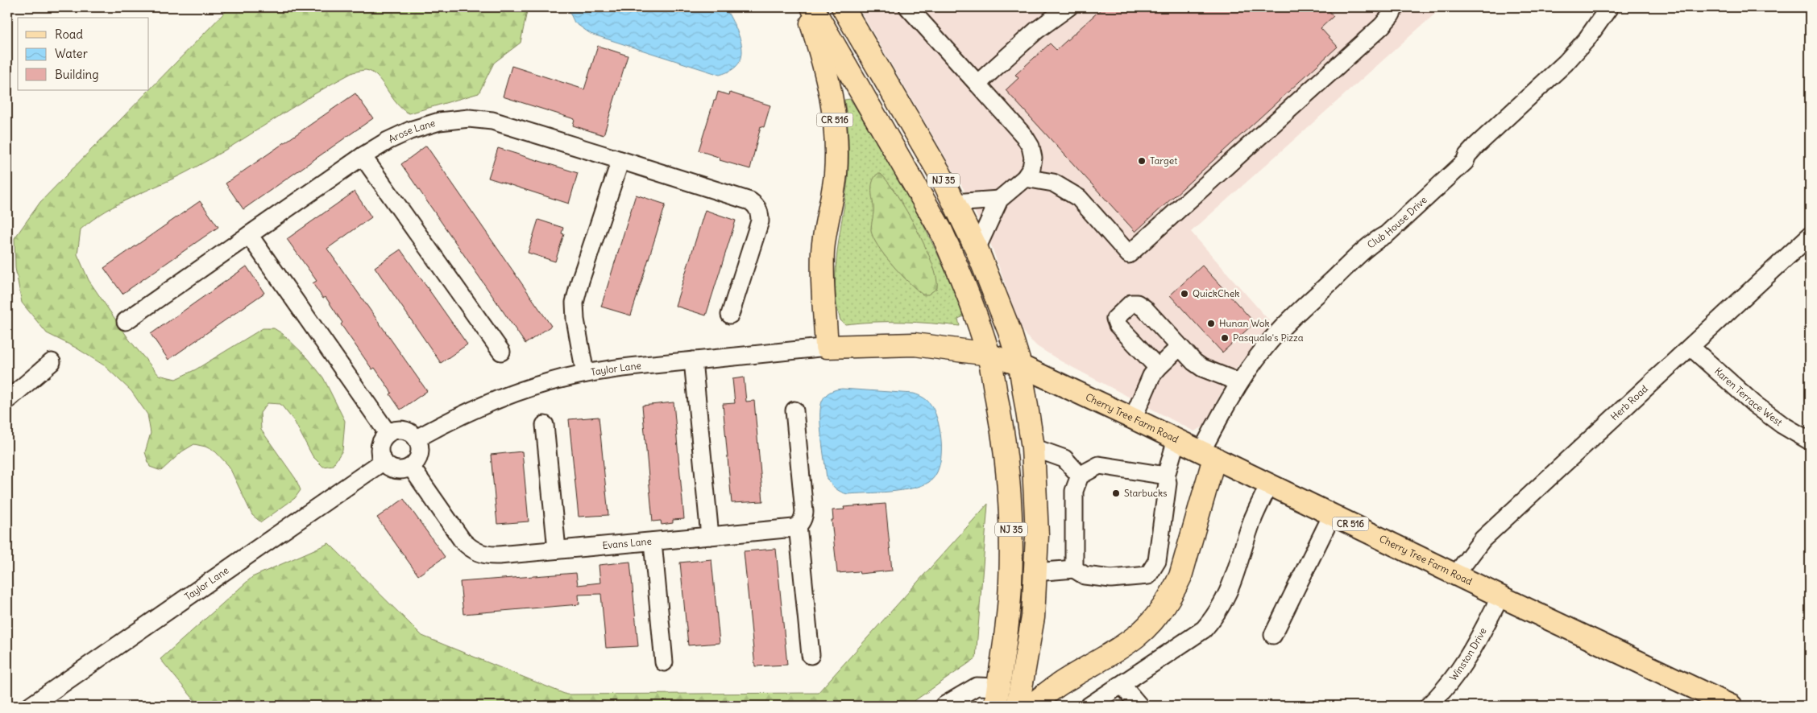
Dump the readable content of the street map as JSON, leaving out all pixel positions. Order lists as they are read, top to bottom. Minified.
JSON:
{"streets":{"highway":["CR 516","NJ 35"],"main road":["Cherry Tree Farm Road"],"street":["Arose Lane","Club House Drive","Taylor Lane","Karen Terrace West","Herb Road","Evans Lane","Winston Drive"]},"crossings":[["CR 516","NJ 35"],["CR 516","Taylor Lane"],["CR 516","Cherry Tree Farm Road"],["NJ 35","Cherry Tree Farm Road"],["Club House Drive","Cherry Tree Farm Road"],["Taylor Lane","Evans Lane"],["Karen Terrace West","Herb Road"],["Herb Road","Cherry Tree Farm Road"],["Cherry Tree Farm Road","Winston Drive"]],"places":["Target","QuickChek","Hunan Wok","Pasquale's Pizza","Starbucks"],"legend":["Road","Water","Building"]}
